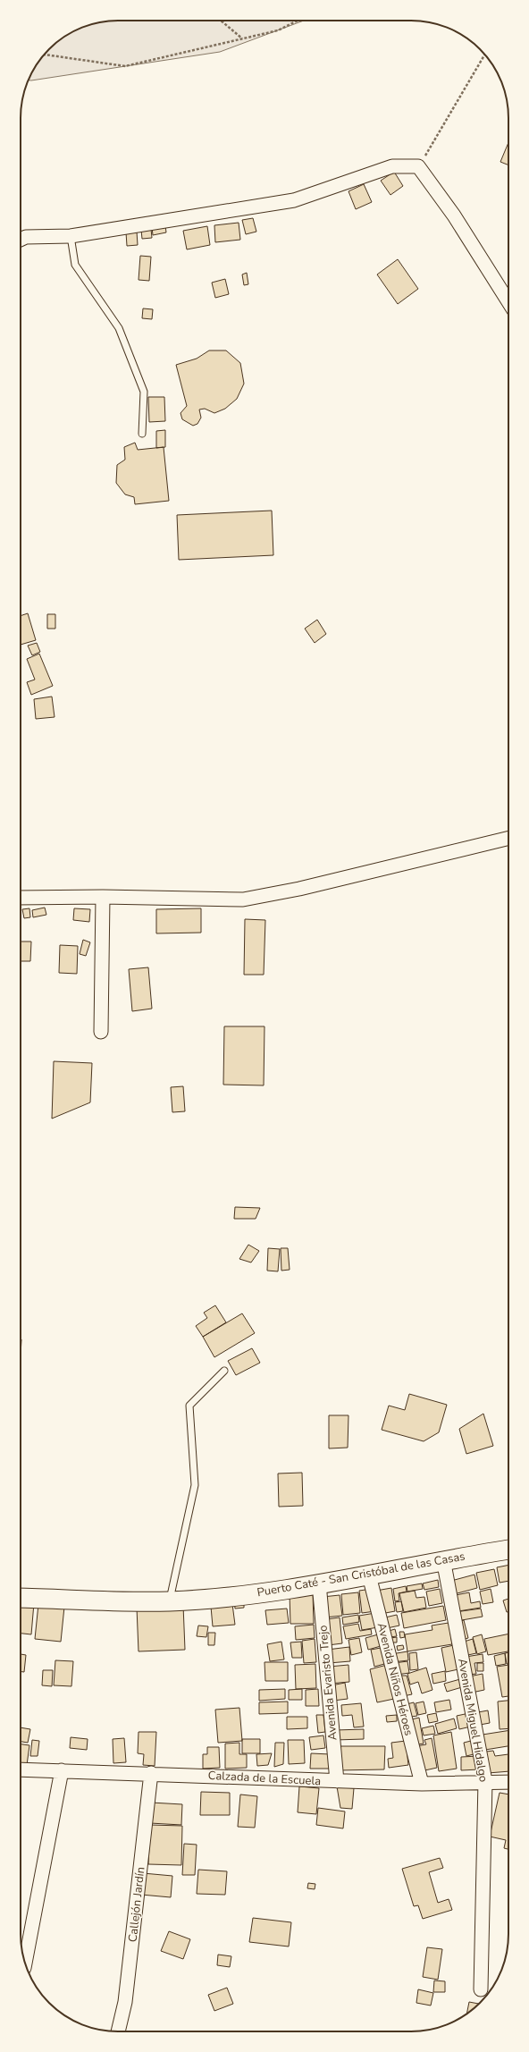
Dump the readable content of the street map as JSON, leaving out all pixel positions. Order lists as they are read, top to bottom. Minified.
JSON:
{"streets":{"main road":["Puerto Caté - San Cristóbal de las Casas"],"street":["Avenida Niños Héroes","Avenida Evaristo Trejo","Avenida Miguel Hidalgo","Calzada de la Escuela","Callejón Jardín"]},"crossings":[["Puerto Caté - San Cristóbal de las Casas","Avenida Niños Héroes"],["Puerto Caté - San Cristóbal de las Casas","Avenida Evaristo Trejo"],["Puerto Caté - San Cristóbal de las Casas","Avenida Miguel Hidalgo"],["Avenida Niños Héroes","Calzada de la Escuela"],["Avenida Evaristo Trejo","Calzada de la Escuela"],["Avenida Miguel Hidalgo","Calzada de la Escuela"],["Calzada de la Escuela","Callejón Jardín"]]}
